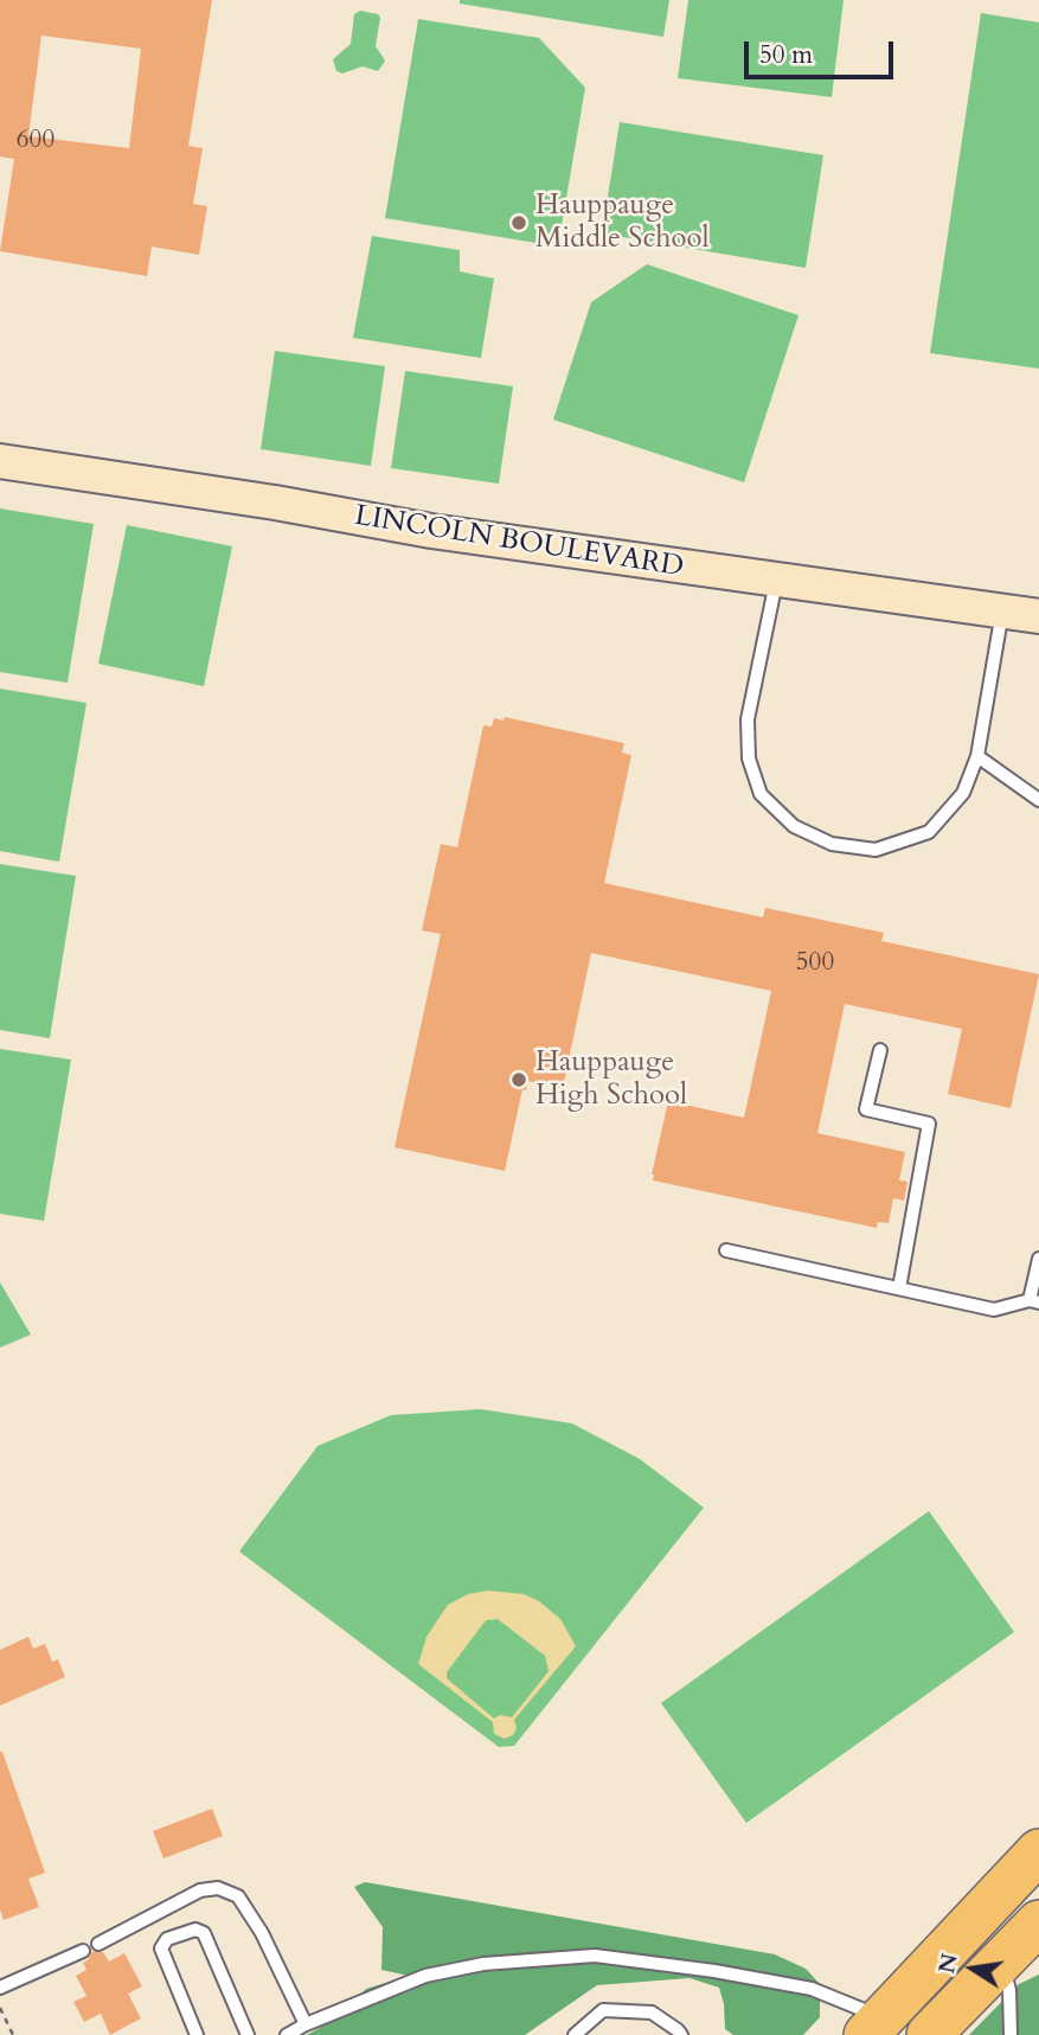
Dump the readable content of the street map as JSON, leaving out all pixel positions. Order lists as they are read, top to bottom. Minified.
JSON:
{"streets":{"street":["LINCOLN BOULEVARD"]},"places":["Hauppauge Middle School","Hauppauge High School"],"house_numbers":["600","500"],"scale_bar":"50 m","north":"left"}
